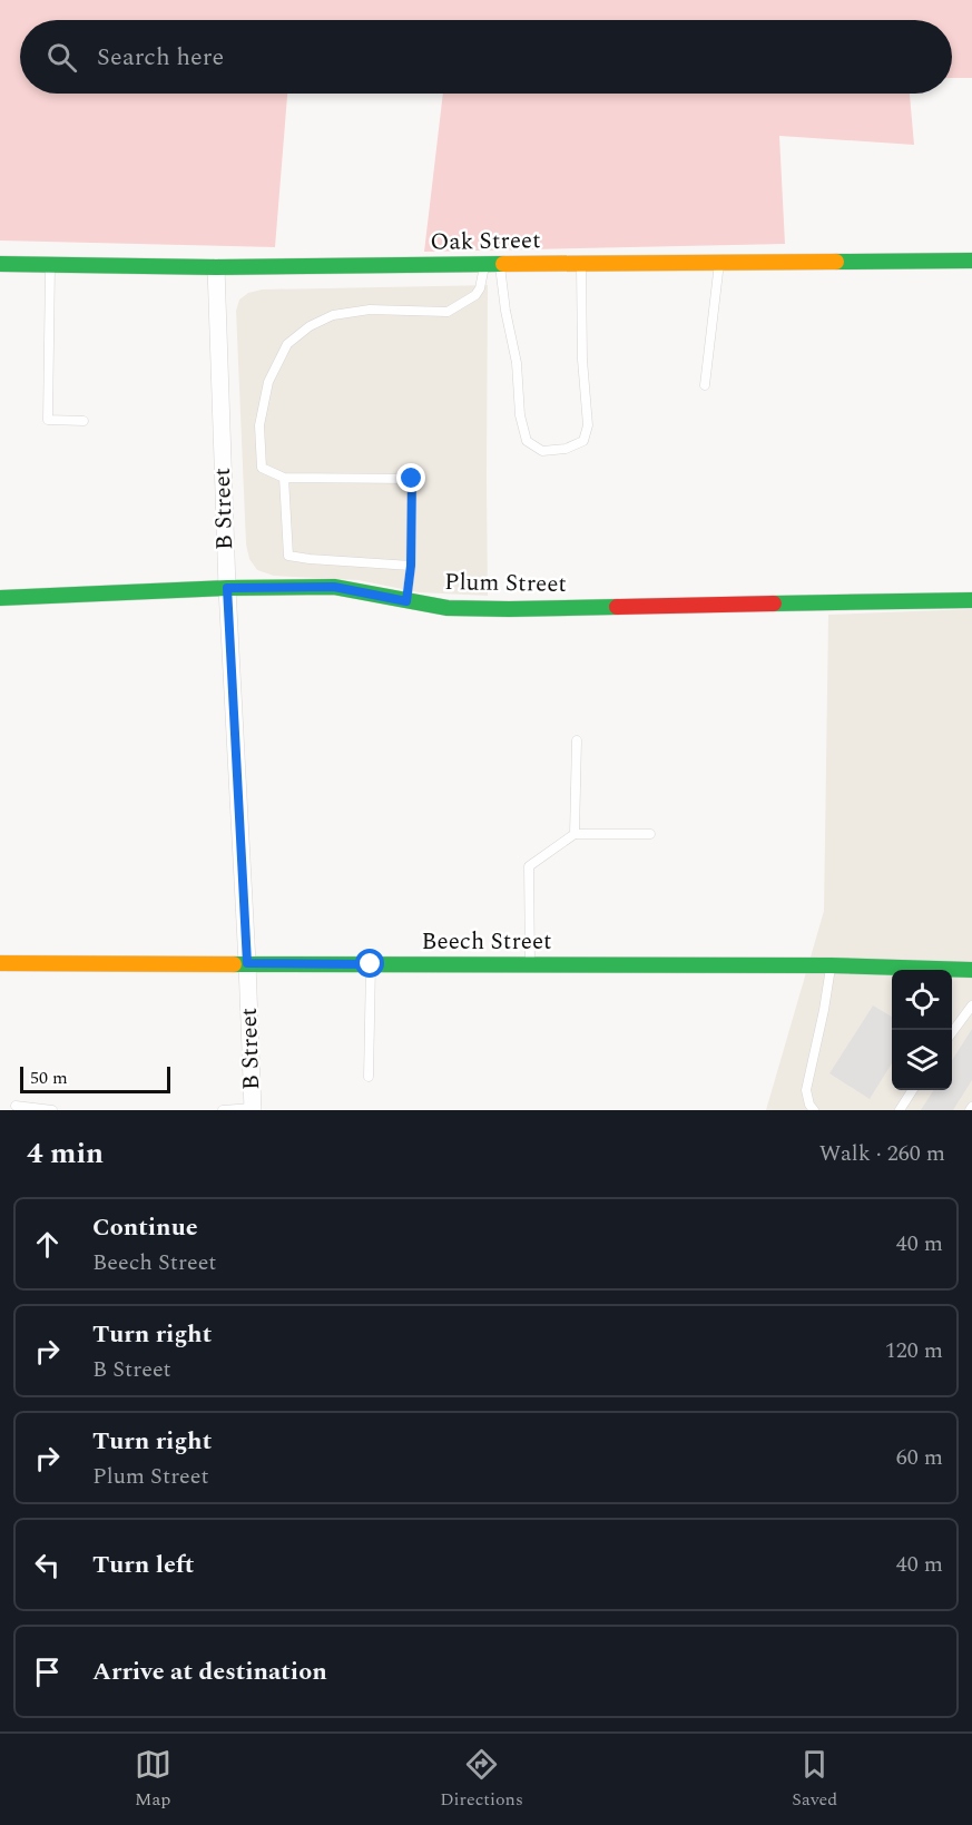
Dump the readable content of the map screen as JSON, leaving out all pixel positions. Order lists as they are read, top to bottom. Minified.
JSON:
{"streets":{"street":["Oak Street","B Street","Plum Street","Beech Street"]},"crossings":[["Oak Street","B Street"],["B Street","Plum Street"],["B Street","Beech Street"]],"scale_bar":"50 m","page":{"search":"Search here","scale":"50 m","heading":["4 min","Walk · 260 m"],"list":[["Continue","Beech Street","40 m"],["Turn right","B Street","120 m"],["Turn right","Plum Street","60 m"],["Turn left","40 m"],"Arrive at destination"],"nav":["Map","Directions","Saved"]}}
